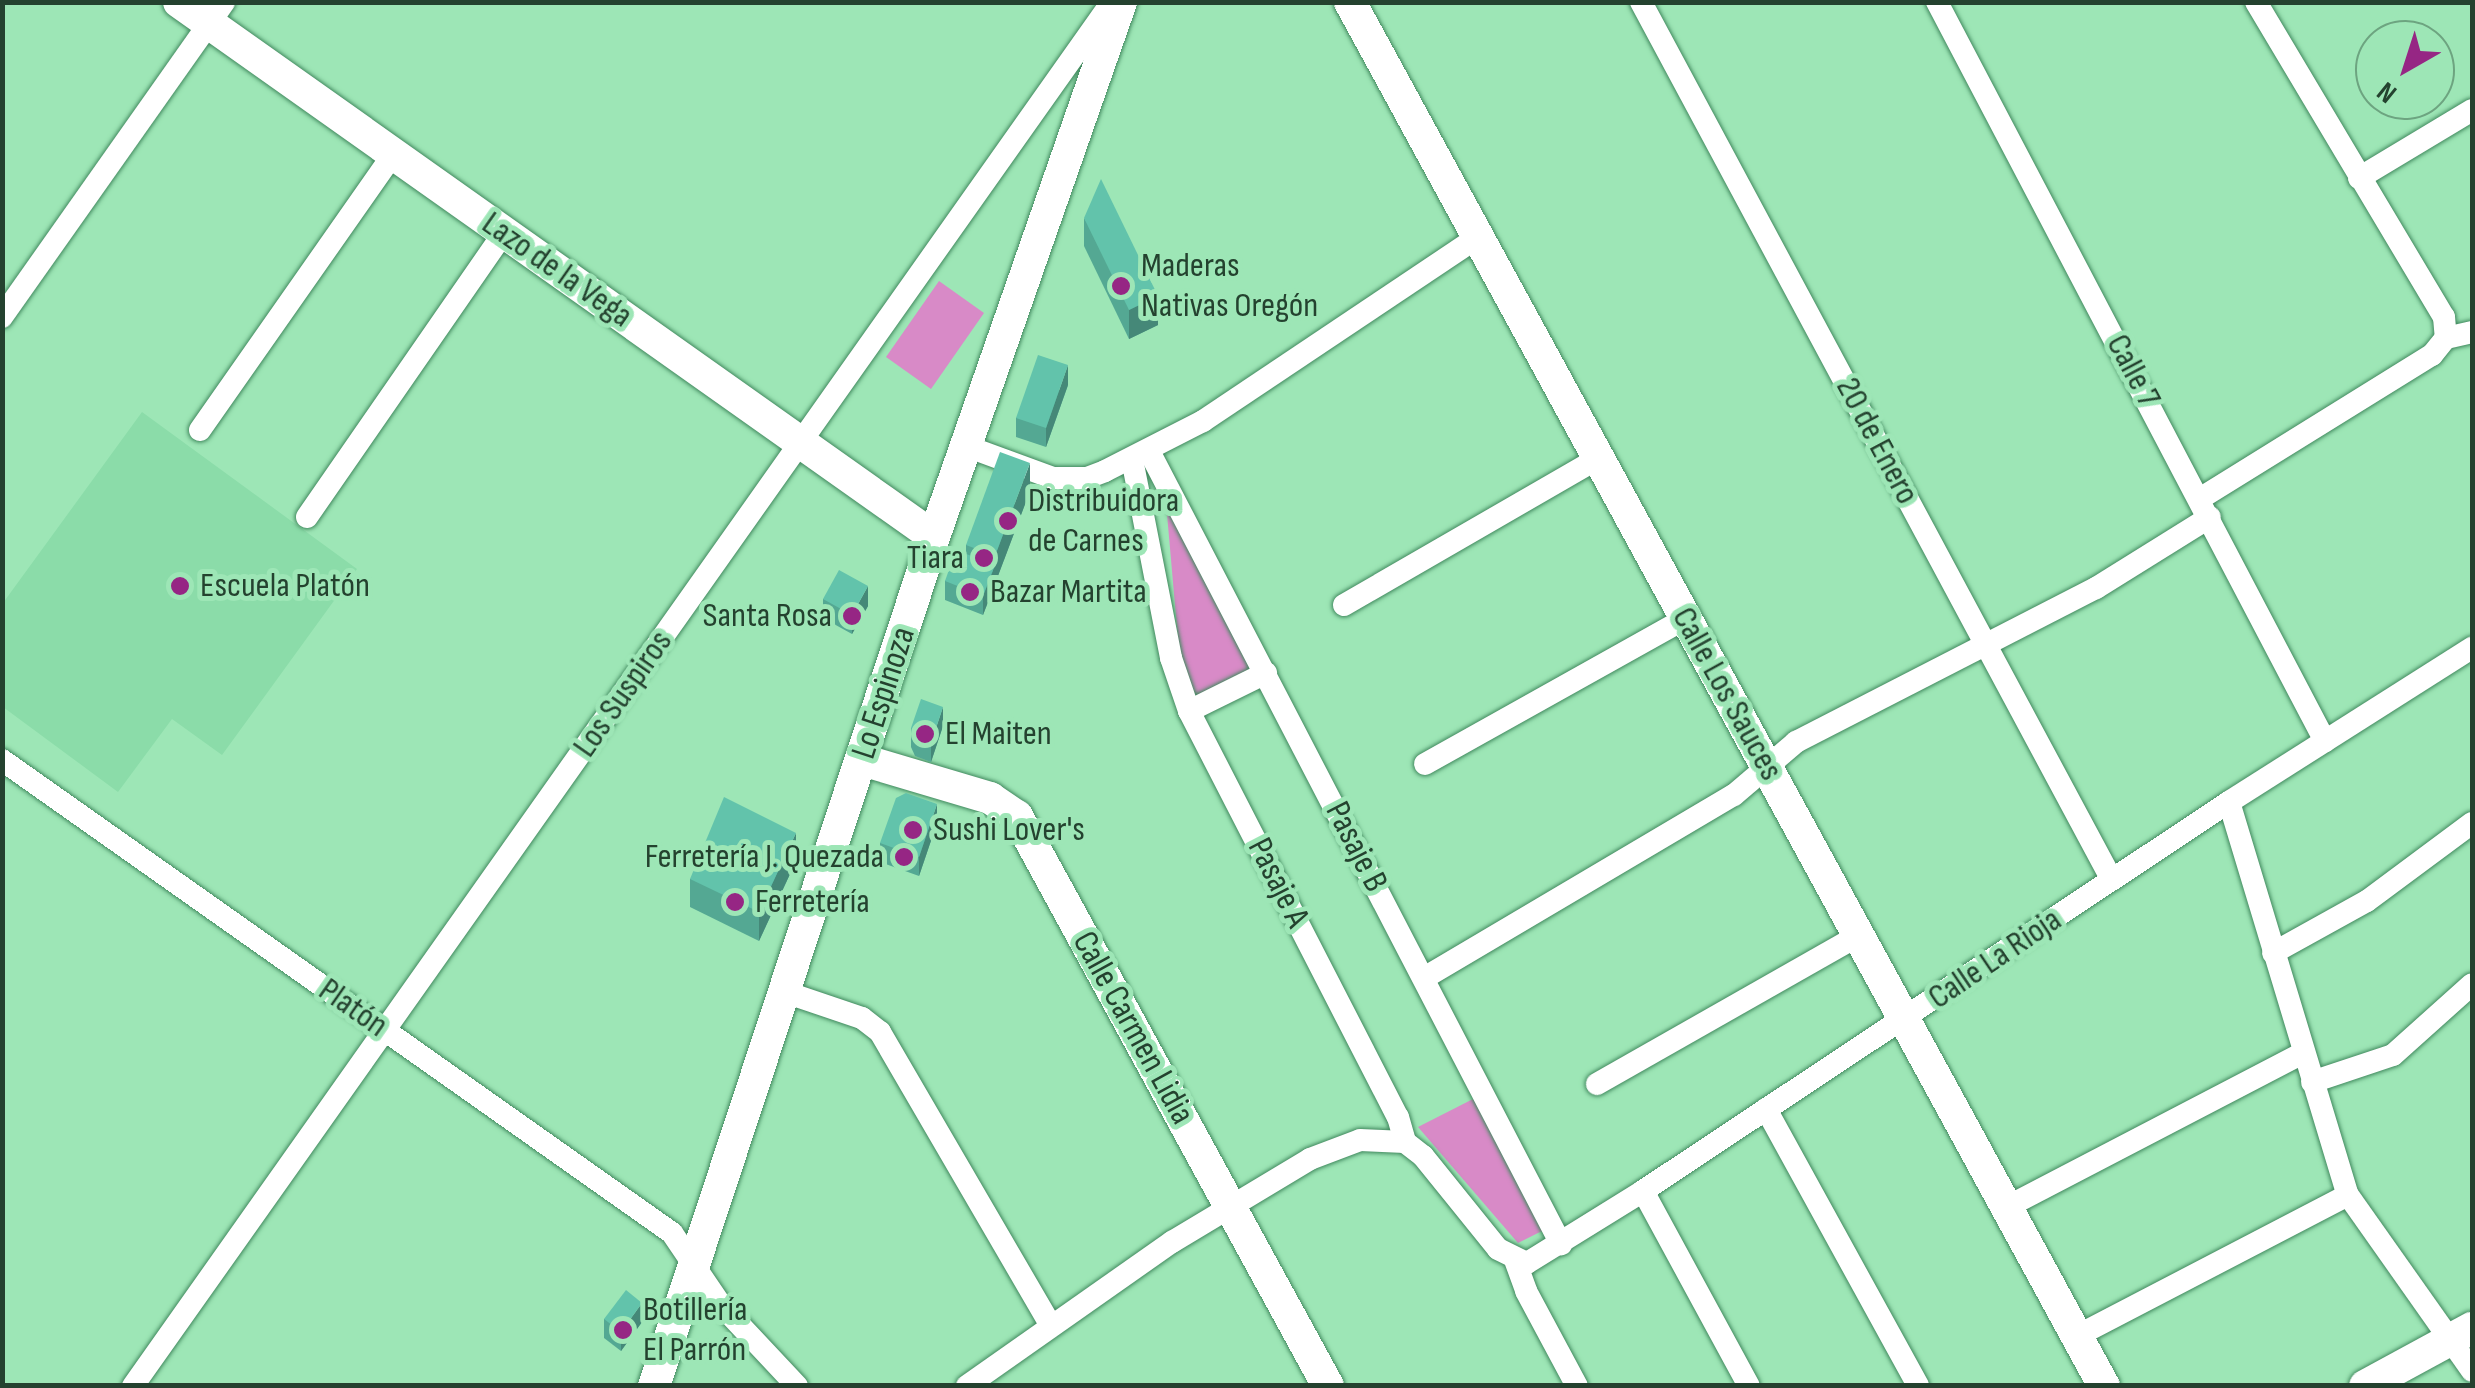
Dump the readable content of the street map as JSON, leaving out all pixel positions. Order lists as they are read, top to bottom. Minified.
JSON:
{"streets":{"street":["Lazo de la Vega","Calle 7","20 de Enero","Lo Espinoza","Los Suspiros","Calle Los Sauces","Pasaje B","Pasaje A","Calle La Rioja","Platón","Calle Carmen Lidia"]},"crossings":[["Lazo de la Vega","Lo Espinoza"],["Lazo de la Vega","Los Suspiros"],["Calle 7","Calle La Rioja"],["20 de Enero","Calle La Rioja"],["Lo Espinoza","Platón"],["Lo Espinoza","Calle Carmen Lidia"],["Los Suspiros","Platón"],["Calle Los Sauces","Calle La Rioja"],["Pasaje B","Pasaje A"],["Pasaje B","Calle La Rioja"],["Pasaje A","Calle La Rioja"]],"places":["Maderas Nativas Oregón","Distribuidora de Carnes","Tiara","Escuela Platón","Bazar Martita","Santa Rosa","El Maiten","Sushi Lover's","Ferretería J. Quezada","Ferretería","Botillería El Parrón"],"north":"bottom left"}
